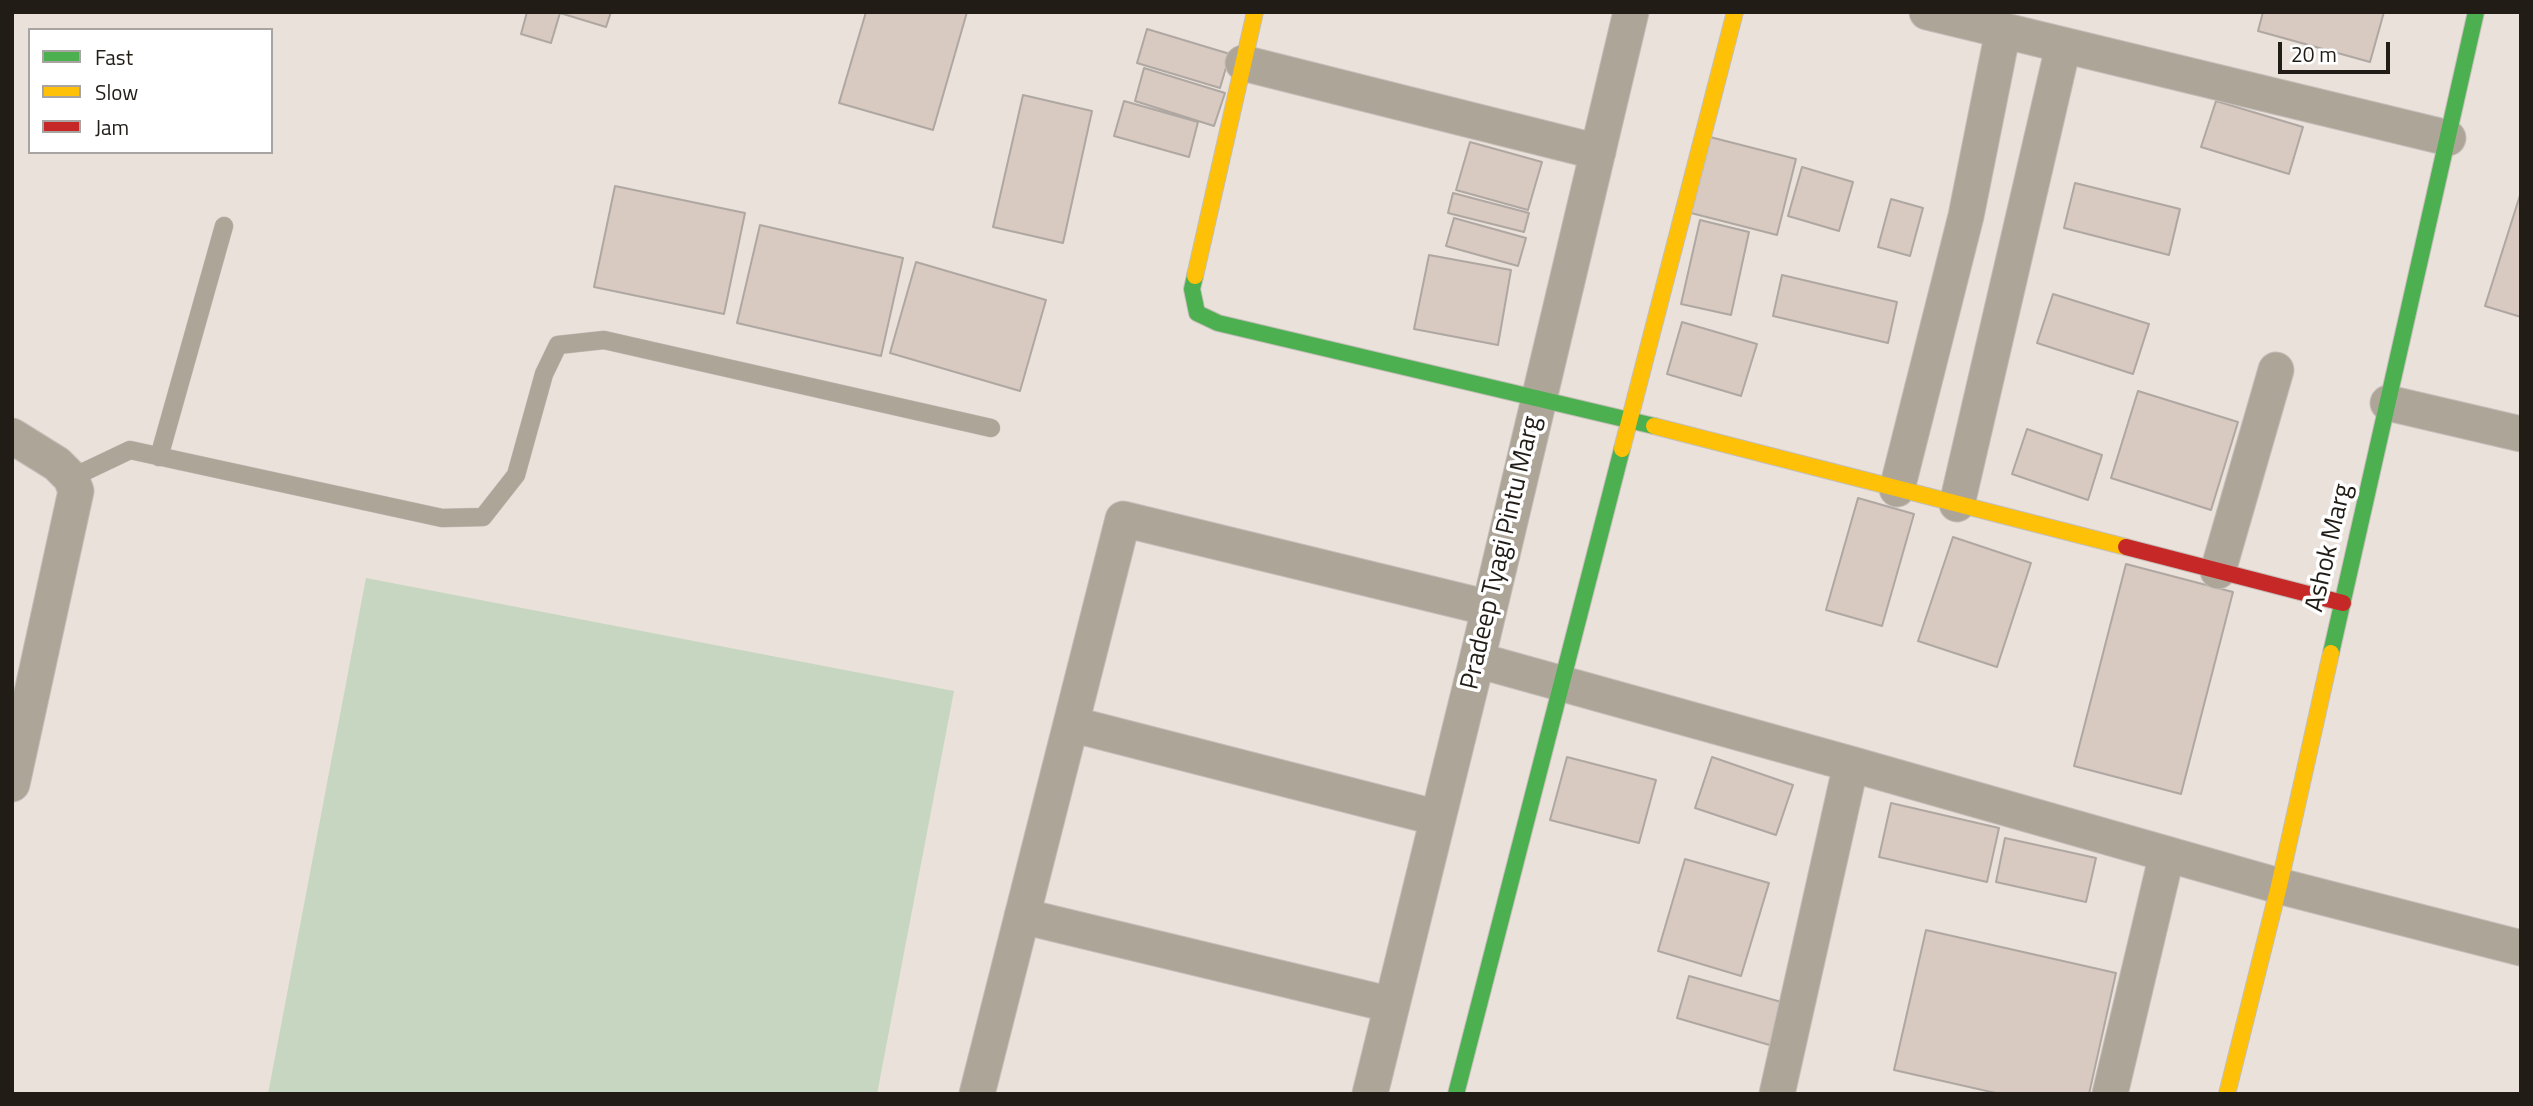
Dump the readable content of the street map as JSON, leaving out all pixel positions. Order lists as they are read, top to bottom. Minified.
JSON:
{"streets":{"street":["Ashok Marg","Pradeep Tyagi Pintu Marg"]},"legend":["Fast","Slow","Jam"],"scale_bar":"20 m"}
